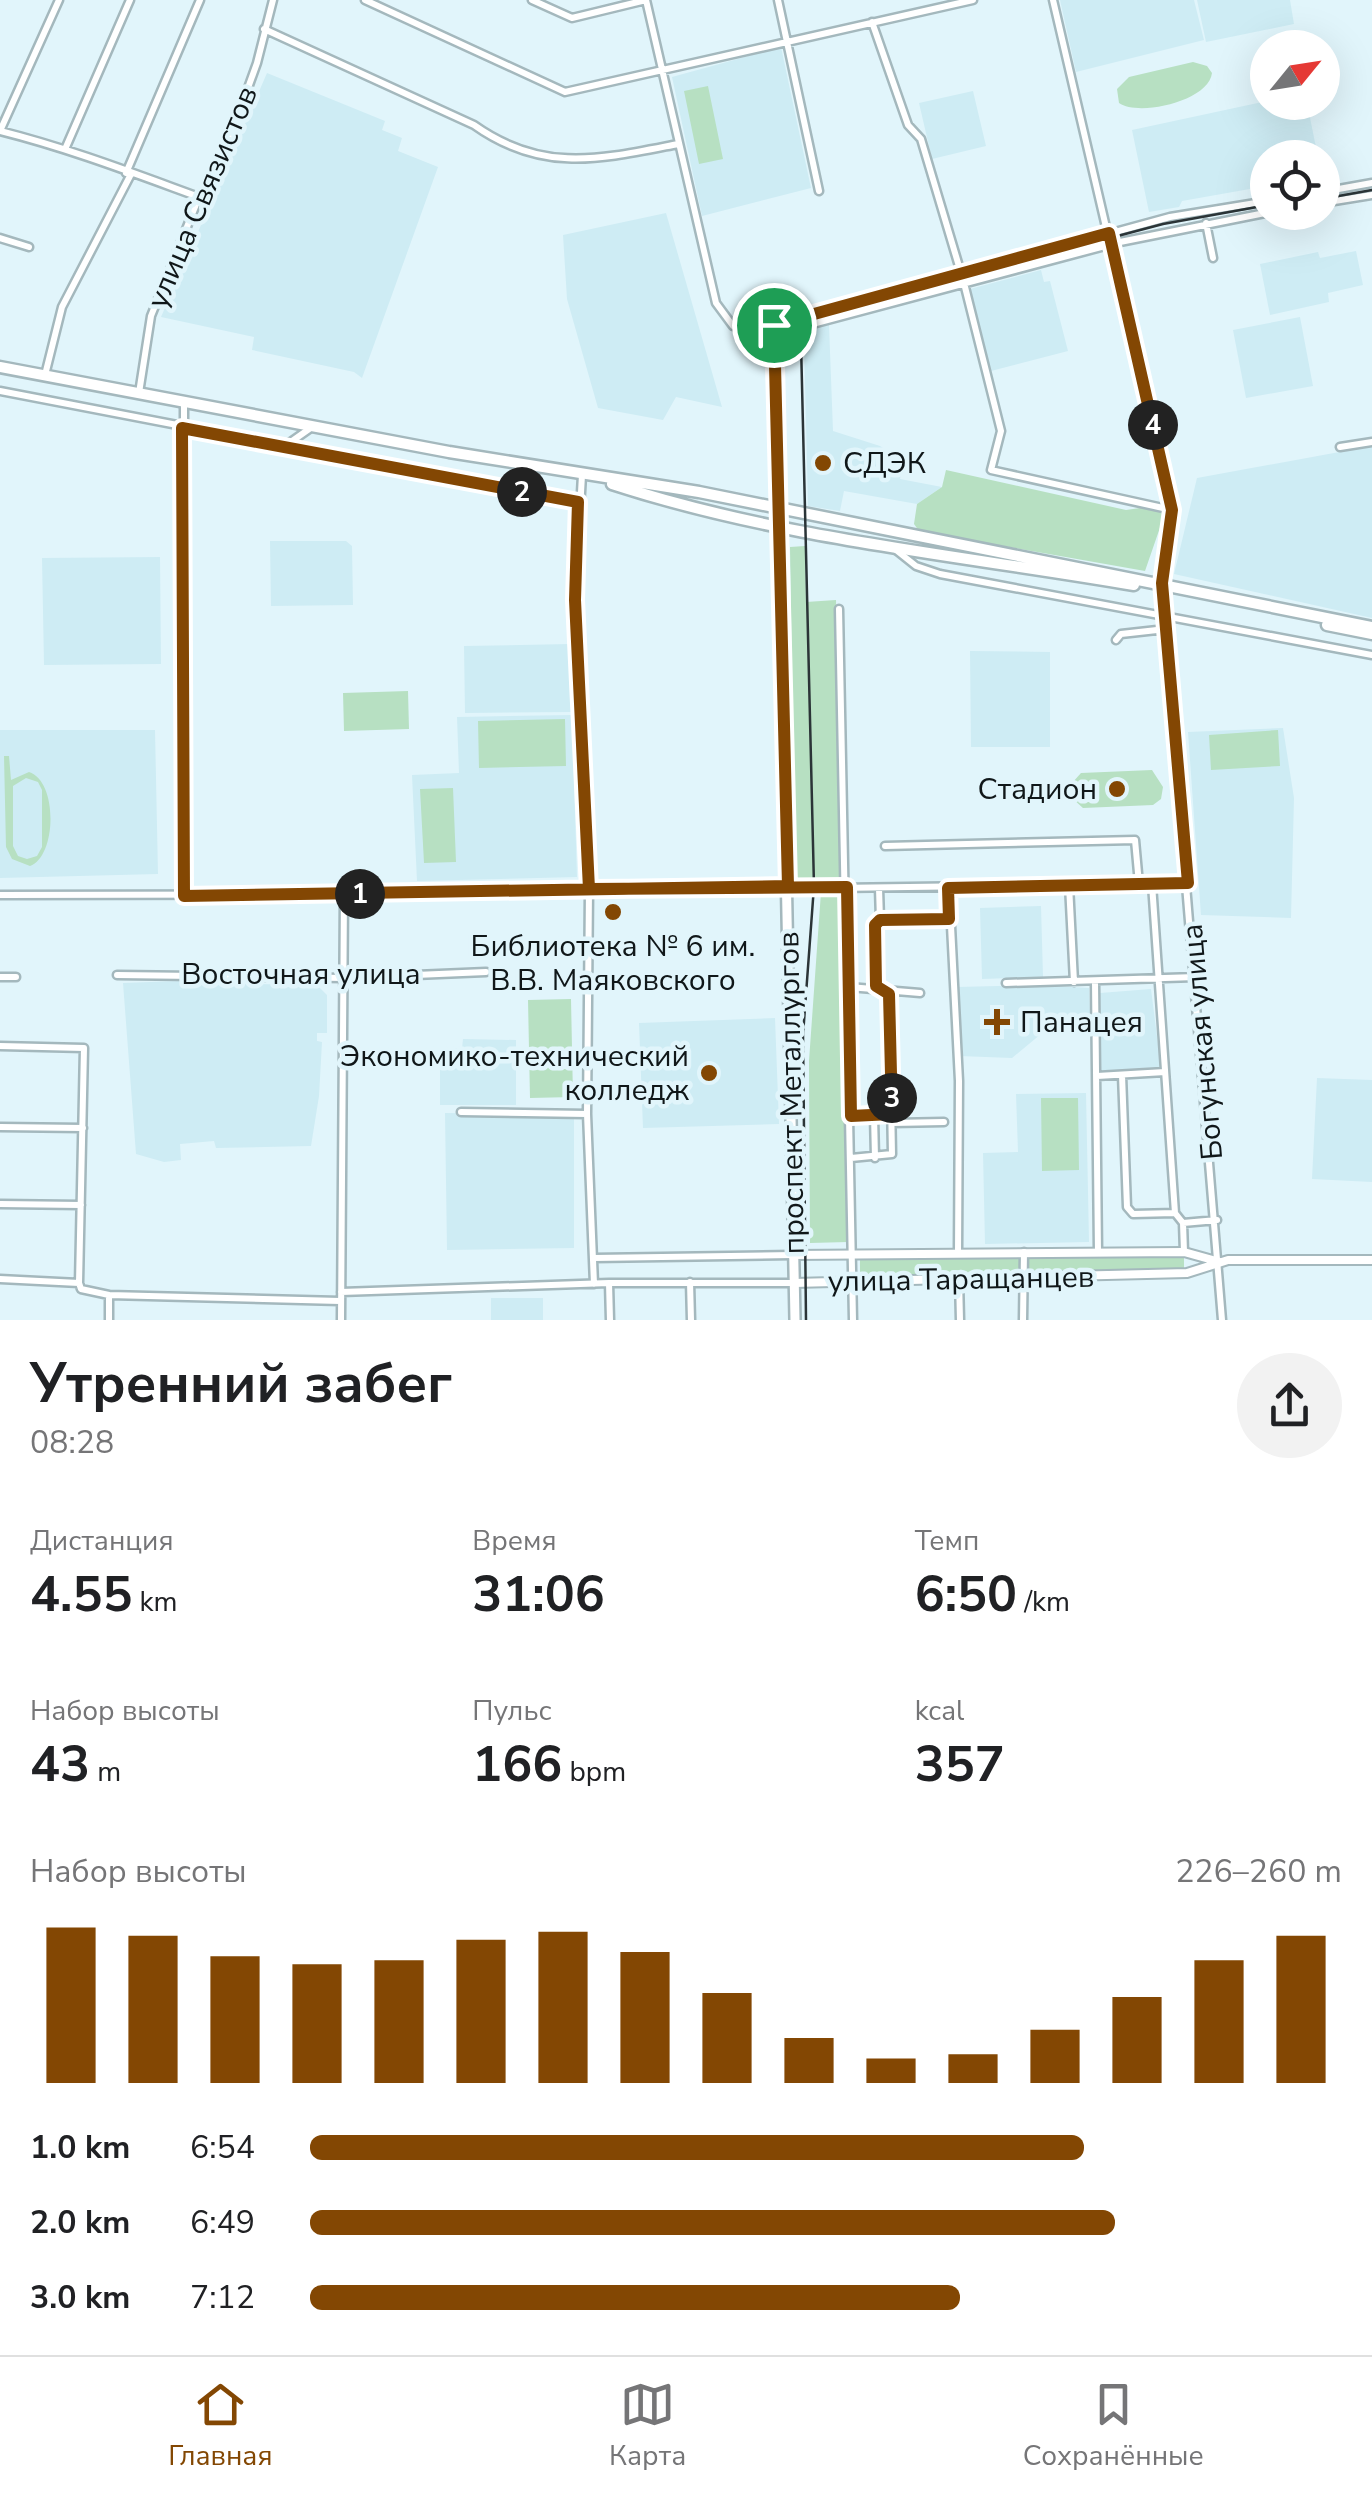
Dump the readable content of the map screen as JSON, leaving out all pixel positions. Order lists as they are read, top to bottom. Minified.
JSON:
{"streets":{"main road":["проспект Металлургов"],"street":["улица Связистов","Восточная улица","Богунская улица","улица Таращанцев"]},"crossings":[["Богунская улица","улица Таращанцев"],["проспект Металлургов","улица Таращанцев"]],"places":{"other":["СДЭК","Стадион","Библиотека № 6 им. В.В. Маяковского","Экономико-технический колледж"],"health":["Панацея"]},"north":"top right","page":{"pins":["4","2","1","3"],"heading":["Утренний забег","08:28"],"stats":[["Дистанция","4.55 km"],["Время","31:06"],["Темп","6:50 /km"],["Набор высоты","43 m"],["Пульс","166 bpm"],["kcal","357"]],"chart":["Набор высоты","226–260 m"],"list":[{"name":"1.0 km","note":"6:54"},{"name":"2.0 km","note":"6:49"},{"name":"3.0 km","note":"7:12"}],"tabs":["Главная","Карта","Сохранённые"]}}
